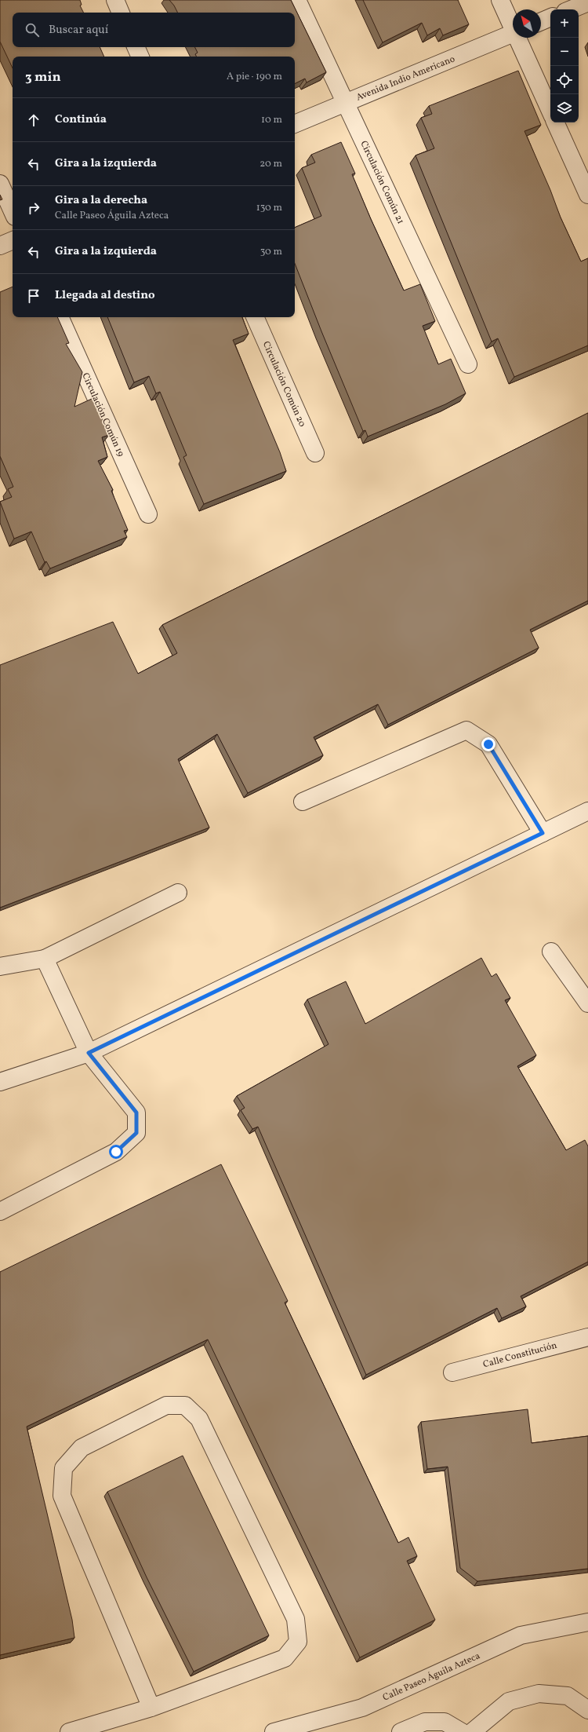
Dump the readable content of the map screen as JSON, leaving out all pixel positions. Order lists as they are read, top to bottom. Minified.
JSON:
{"streets":{"street":["Avenida Indio Americano","Circulación Común 21","Circulación Común 20","Circulación Común 19","Calle Constitución","Calle Paseo Águila Azteca"]},"crossings":[["Avenida Indio Americano","Circulación Común 21"]],"north":"top left","page":{"map_buttons":["+","−"],"search":"Buscar aquí","heading":["3 min","A pie · 190 m"],"list":[["Continúa","10 m"],["Gira a la izquierda","20 m"],["Gira a la derecha","Calle Paseo Águila Azteca","130 m"],["Gira a la izquierda","30 m"],"Llegada al destino"]}}
